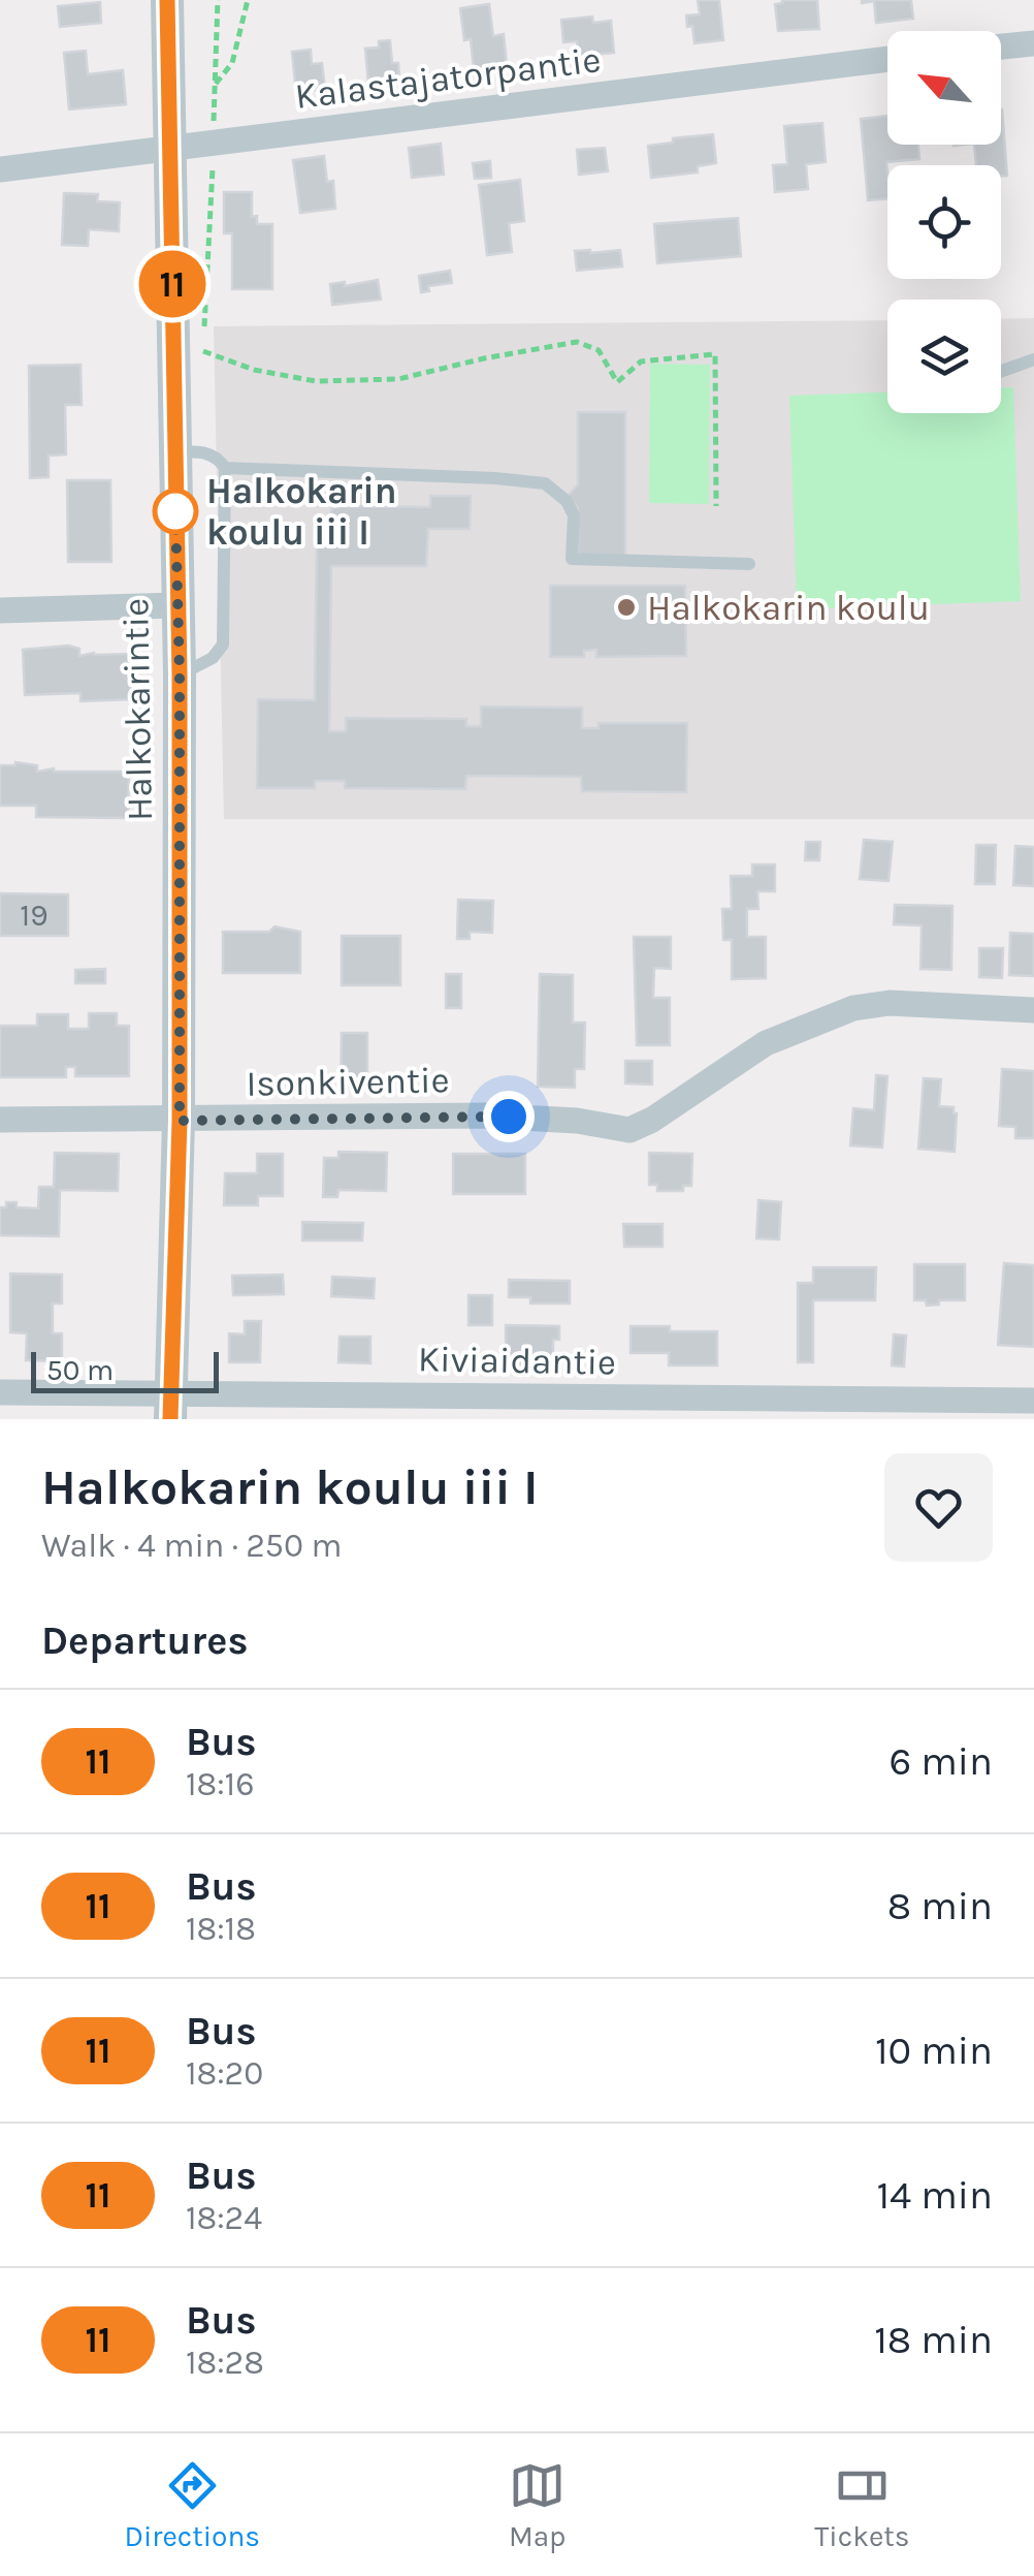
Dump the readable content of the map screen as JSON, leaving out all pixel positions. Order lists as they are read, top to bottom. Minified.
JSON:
{"streets":{"street":["Kalastajatorpantie","Halkokarintie","Isonkiventie","Kiviaidantie"]},"crossings":[["Kalastajatorpantie","Halkokarintie"],["Halkokarintie","Isonkiventie"],["Halkokarintie","Kiviaidantie"]],"places":["Halkokarin koulu iii I","Halkokarin koulu"],"lines":["bus line 11"],"house_numbers":["19"],"scale_bar":"50 m","north":"top left","page":{"on_map":"11","scale":"50 m","heading":[["Halkokarin koulu iii I","Walk · 4 min · 250 m"],"Departures"],"list":[{"mark":"11","name":"Bus","note":"18:16","value":"6 min"},{"mark":"11","name":"Bus","note":"18:18","value":"8 min"},{"mark":"11","name":"Bus","note":"18:20","value":"10 min"},{"mark":"11","name":"Bus","note":"18:24","value":"14 min"},{"mark":"11","name":"Bus","note":"18:28","value":"18 min"}],"tabs":["Directions","Map","Tickets"]}}
